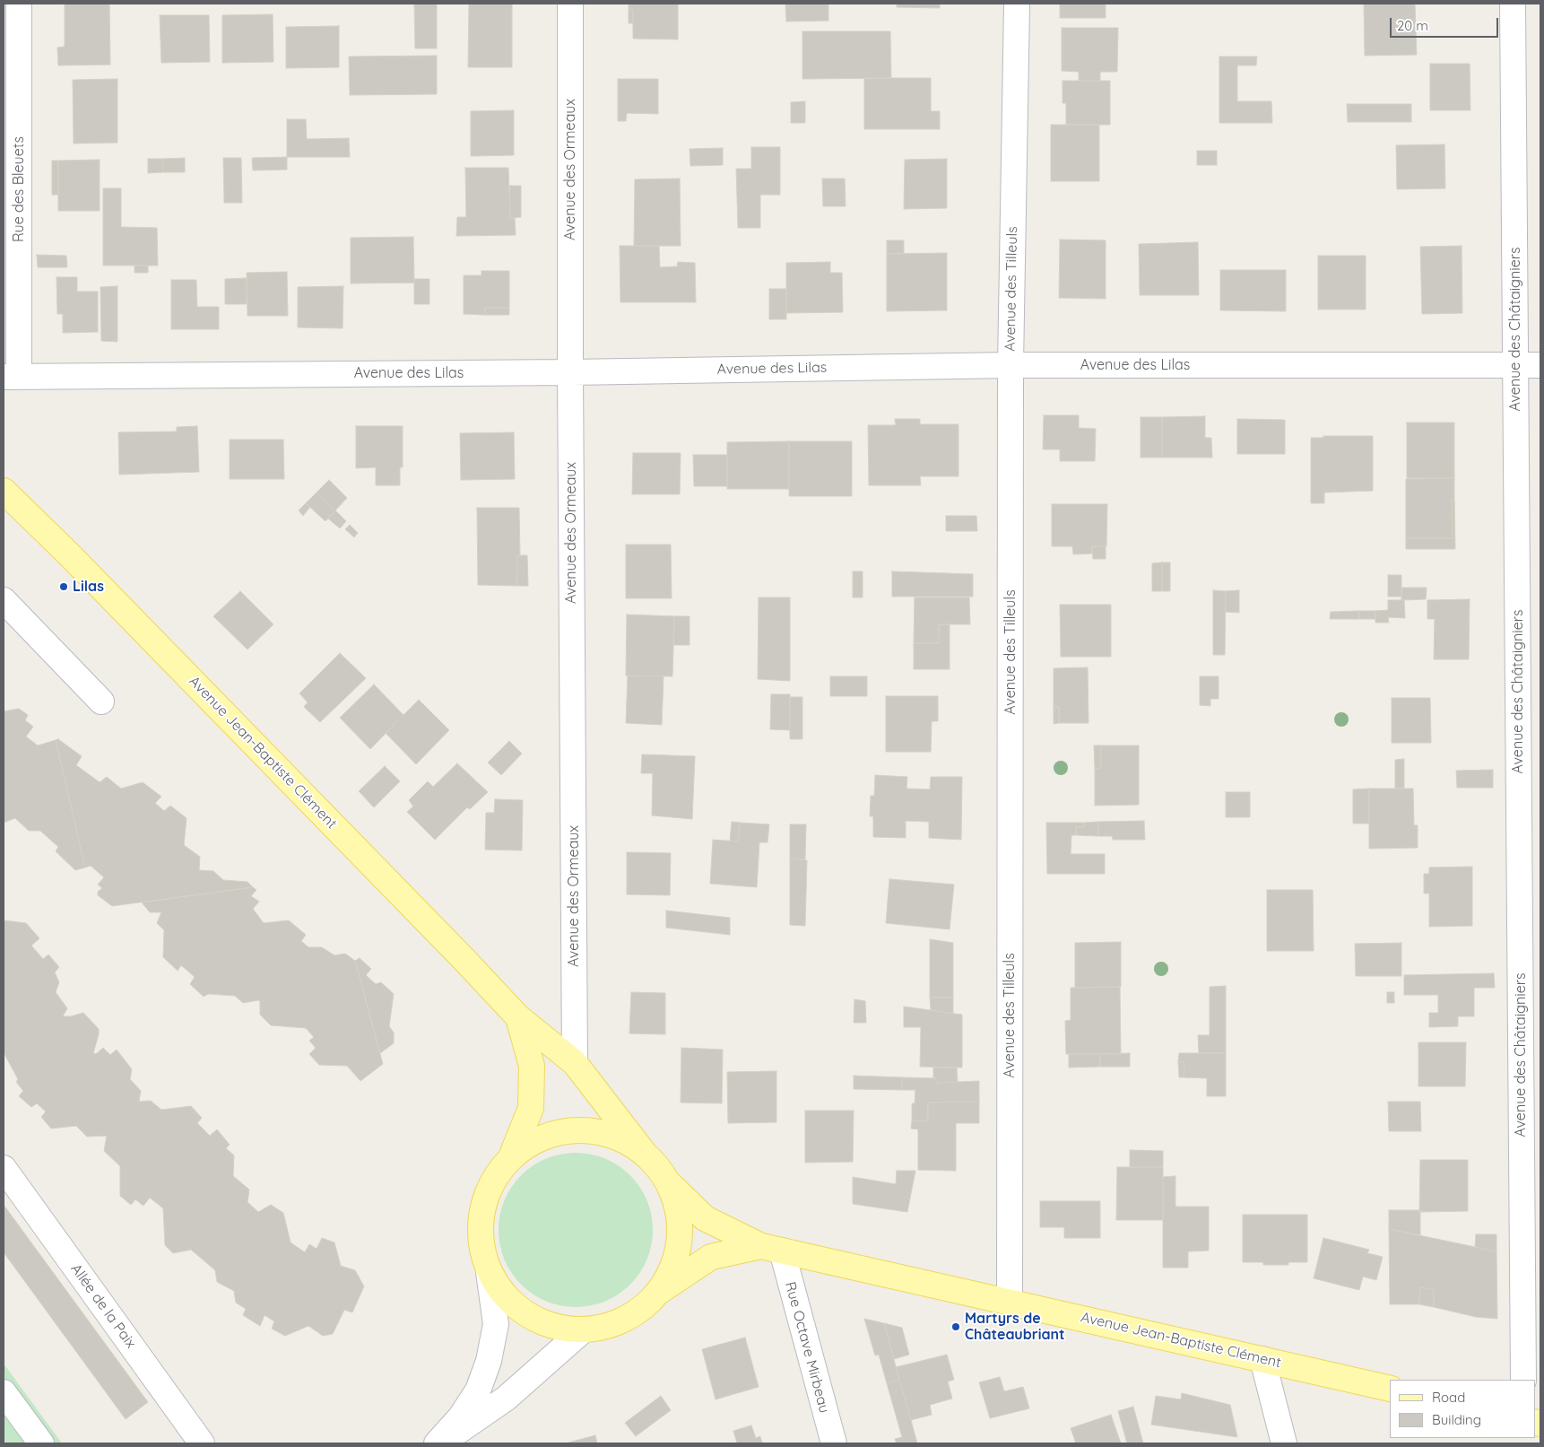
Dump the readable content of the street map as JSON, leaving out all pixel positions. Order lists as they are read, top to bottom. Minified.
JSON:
{"streets":{"main road":["Avenue Jean-Baptiste Clément"],"street":["Avenue des Ormeaux","Rue des Bleuets","Avenue des Tilleuls","Avenue des Châtaigniers","Avenue des Lilas","Allée de la Paix","Rue Octave Mirbeau"]},"crossings":[["Avenue des Ormeaux","Avenue des Lilas"],["Avenue des Ormeaux","Avenue Jean-Baptiste Clément"],["Rue des Bleuets","Avenue des Lilas"],["Avenue des Tilleuls","Avenue des Lilas"],["Avenue des Tilleuls","Avenue Jean-Baptiste Clément"],["Avenue des Châtaigniers","Avenue des Lilas"],["Avenue Jean-Baptiste Clément","Rue Octave Mirbeau"]],"places":["Lilas","Martyrs de Châteaubriant"],"legend":["Road","Building"],"scale_bar":"20 m"}
